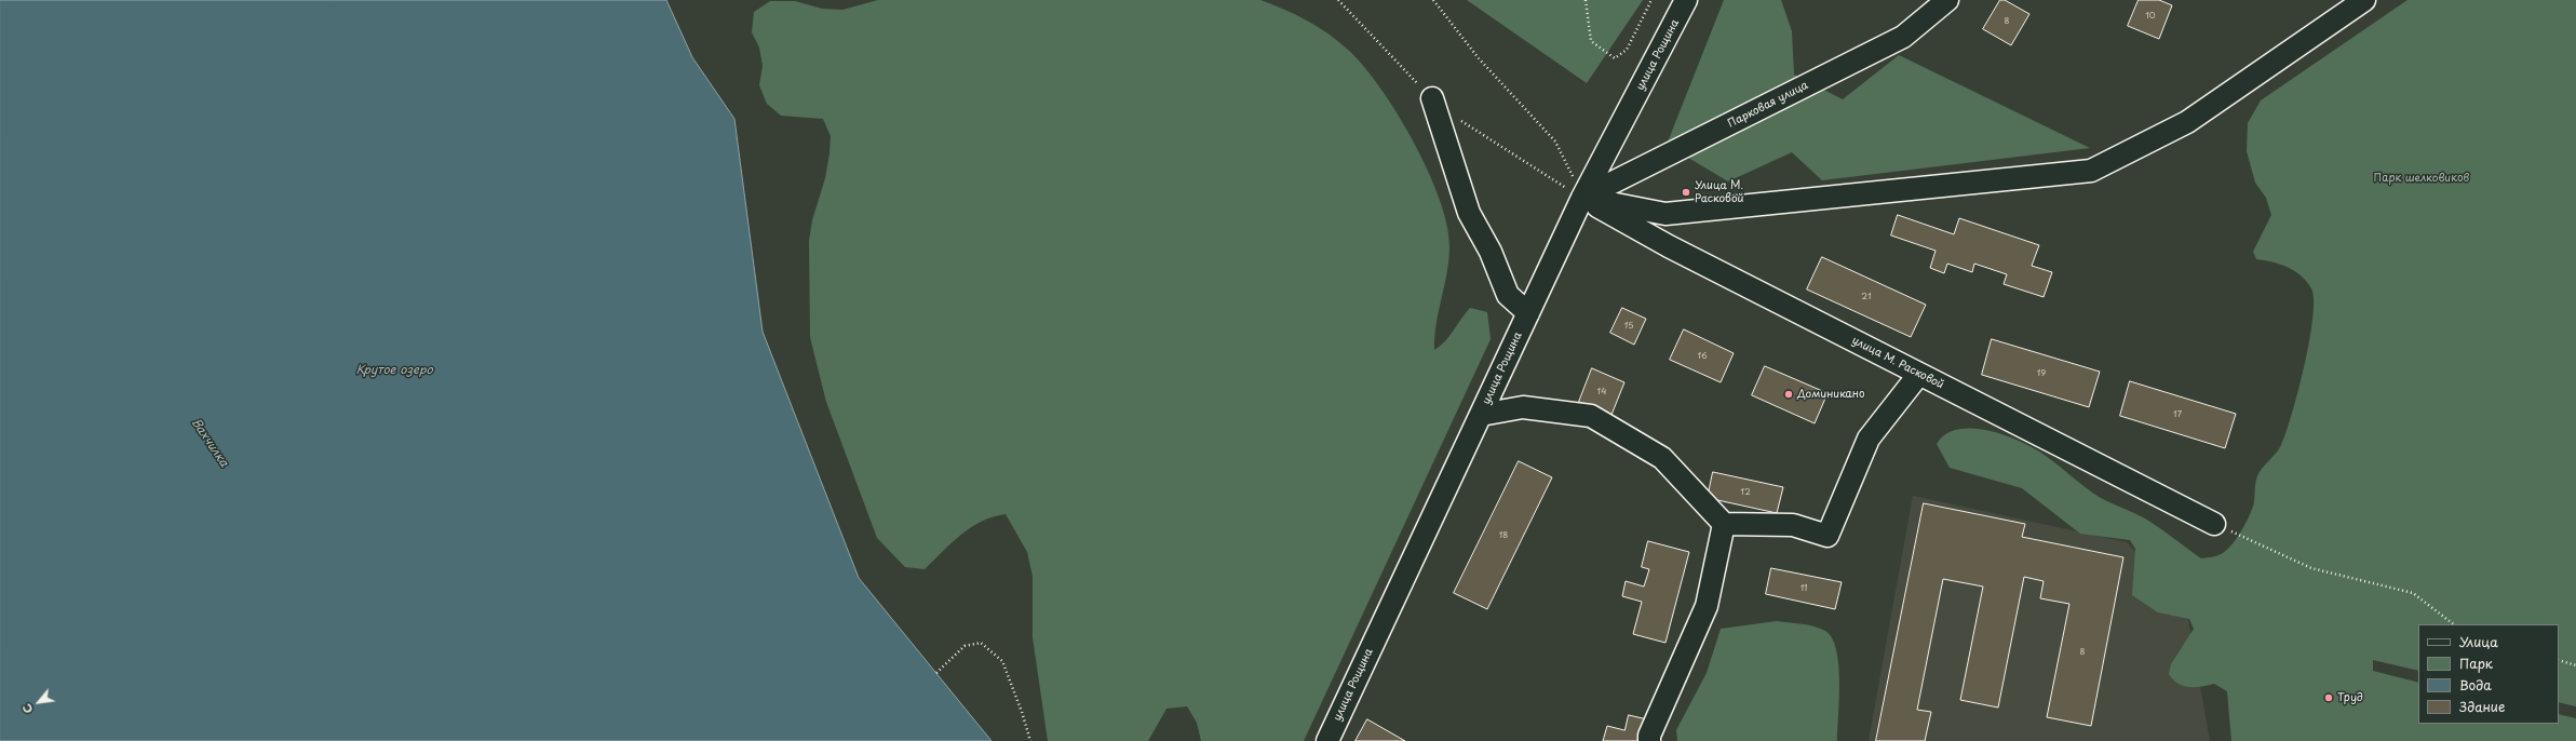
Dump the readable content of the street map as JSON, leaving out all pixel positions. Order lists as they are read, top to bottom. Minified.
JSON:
{"streets":{"street":["улица Рощина","Парковая улица","улица М. Расковой"]},"crossings":[["улица Рощина","Парковая улица"],["улица Рощина","улица М. Расковой"],["Парковая улица","улица М. Расковой"]],"water":["Крутое озеро","Вахчилка"],"parks":["Парк шелковиков"],"places":["Улица М. Расковой","Доминикано","Труд"],"house_numbers":["10","8","21","15","16","19","14","17","12","18","11","8"],"legend":["Улица","Парк","Вода","Здание"],"north":"bottom left"}
